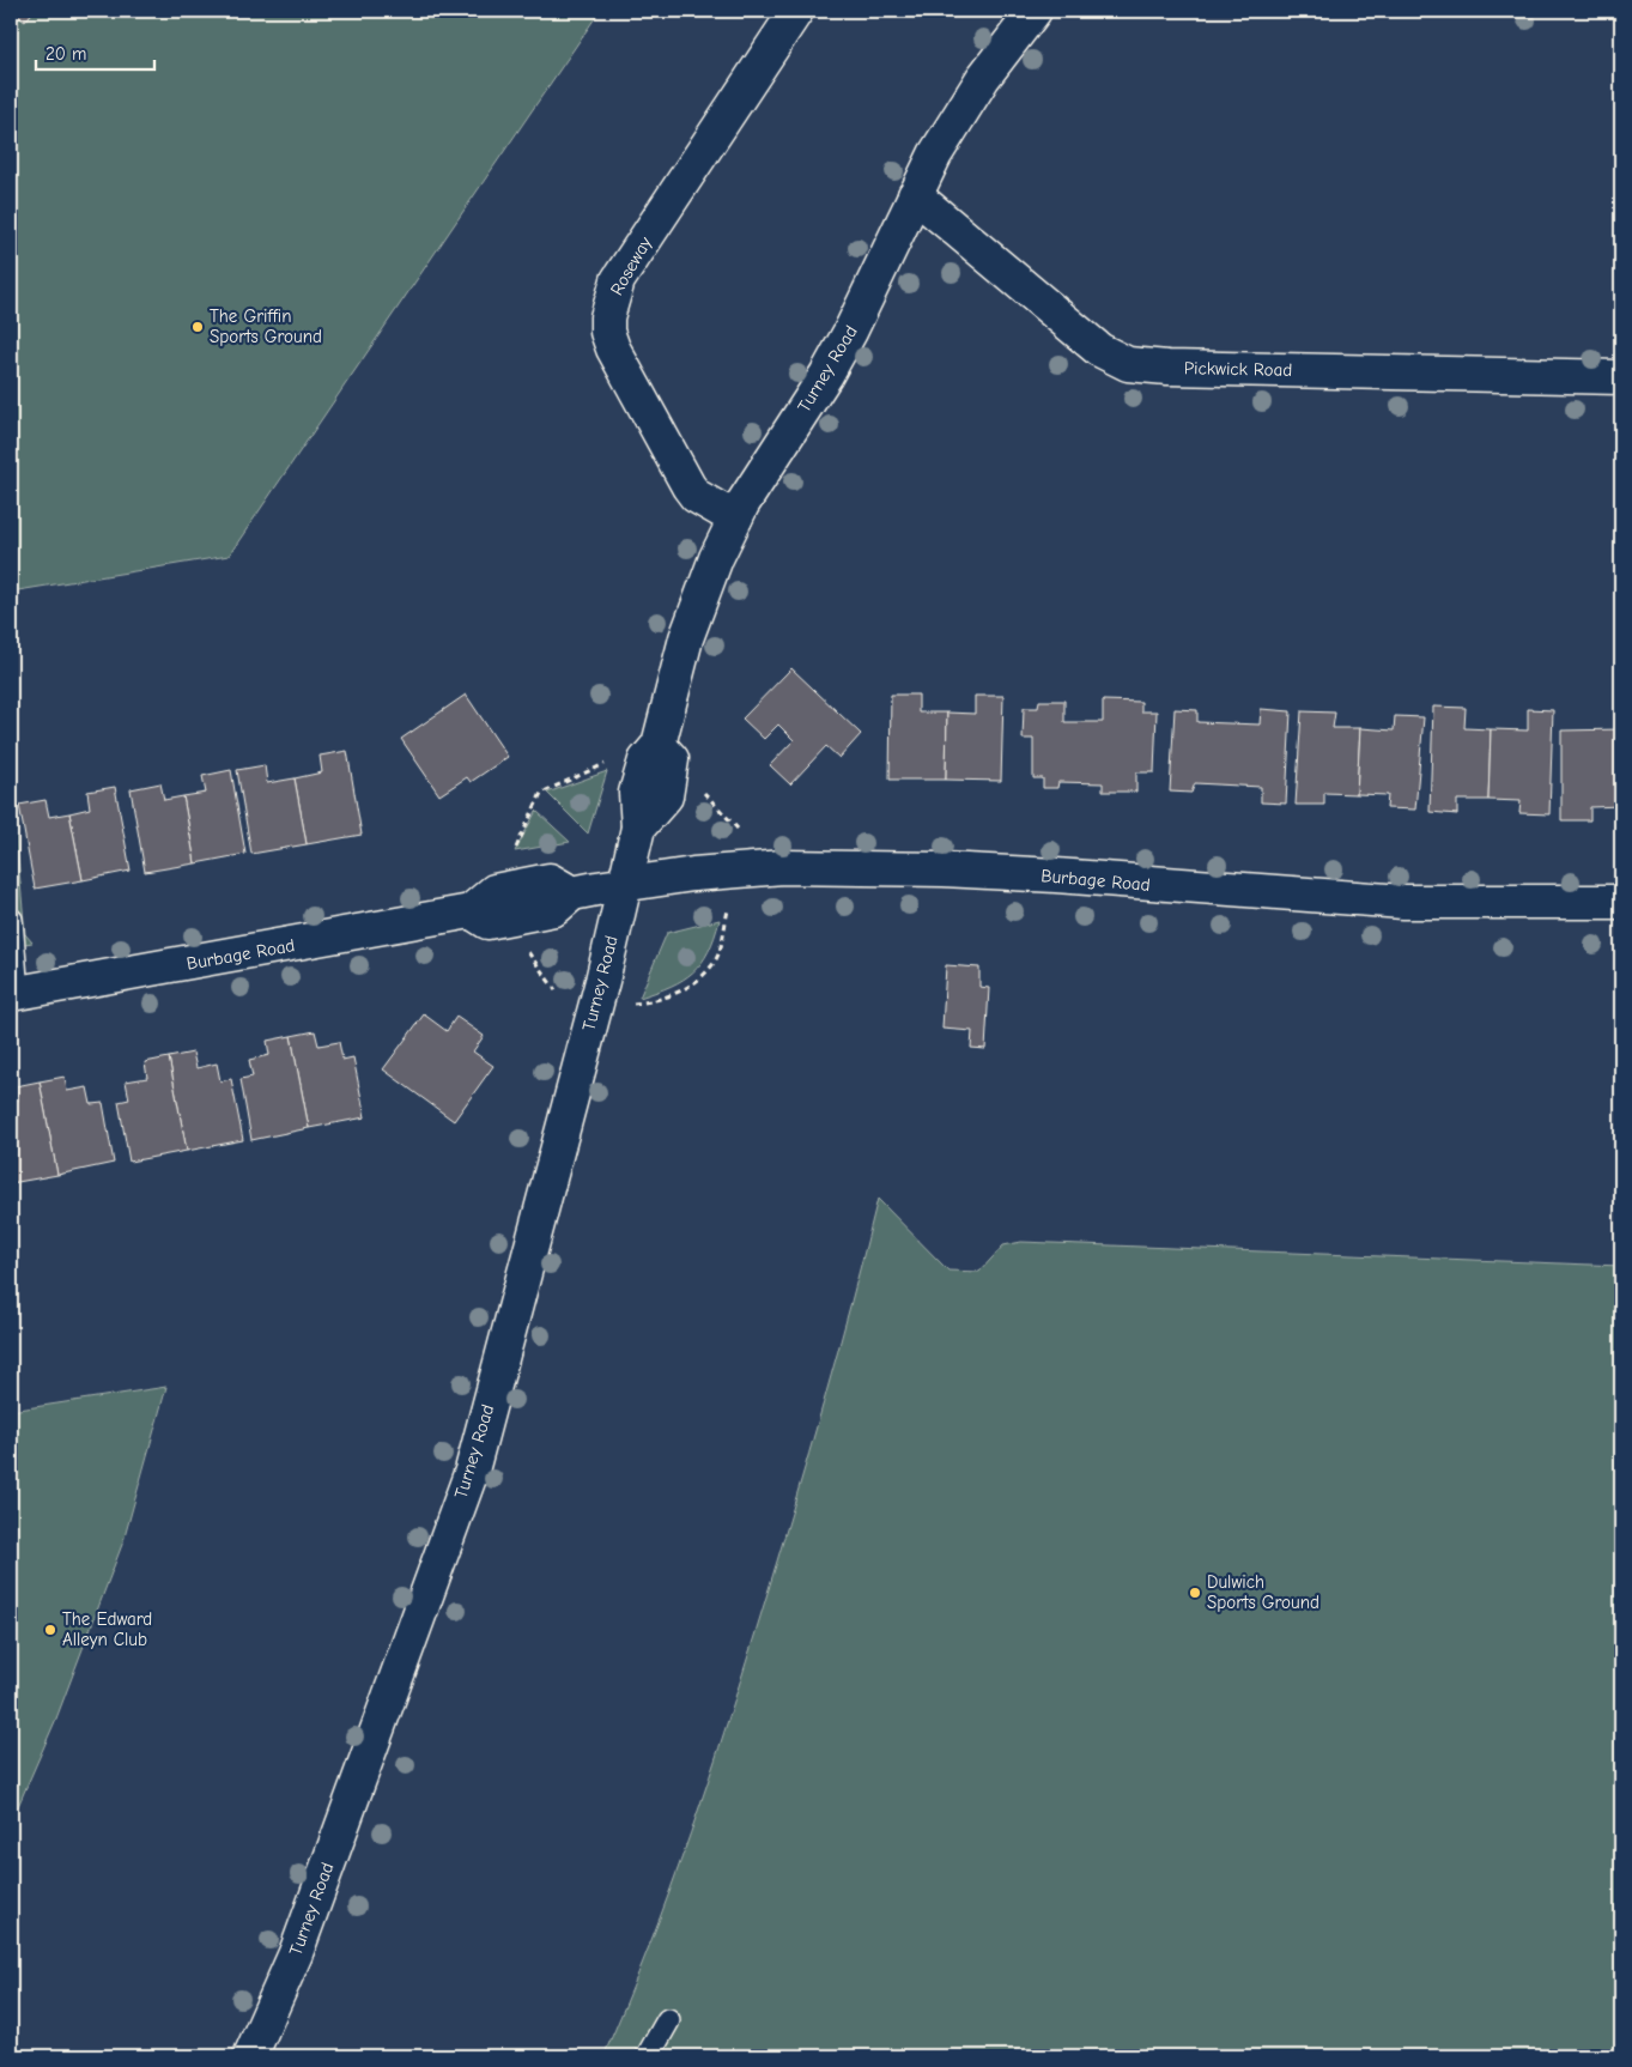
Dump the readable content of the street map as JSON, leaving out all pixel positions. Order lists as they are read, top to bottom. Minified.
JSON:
{"streets":{"street":["Roseway","Turney Road","Pickwick Road","Burbage Road"]},"crossings":[["Roseway","Turney Road"],["Turney Road","Pickwick Road"],["Turney Road","Burbage Road"]],"places":["The Griffin Sports Ground","Dulwich Sports Ground","The Edward Alleyn Club"],"scale_bar":"20 m"}
